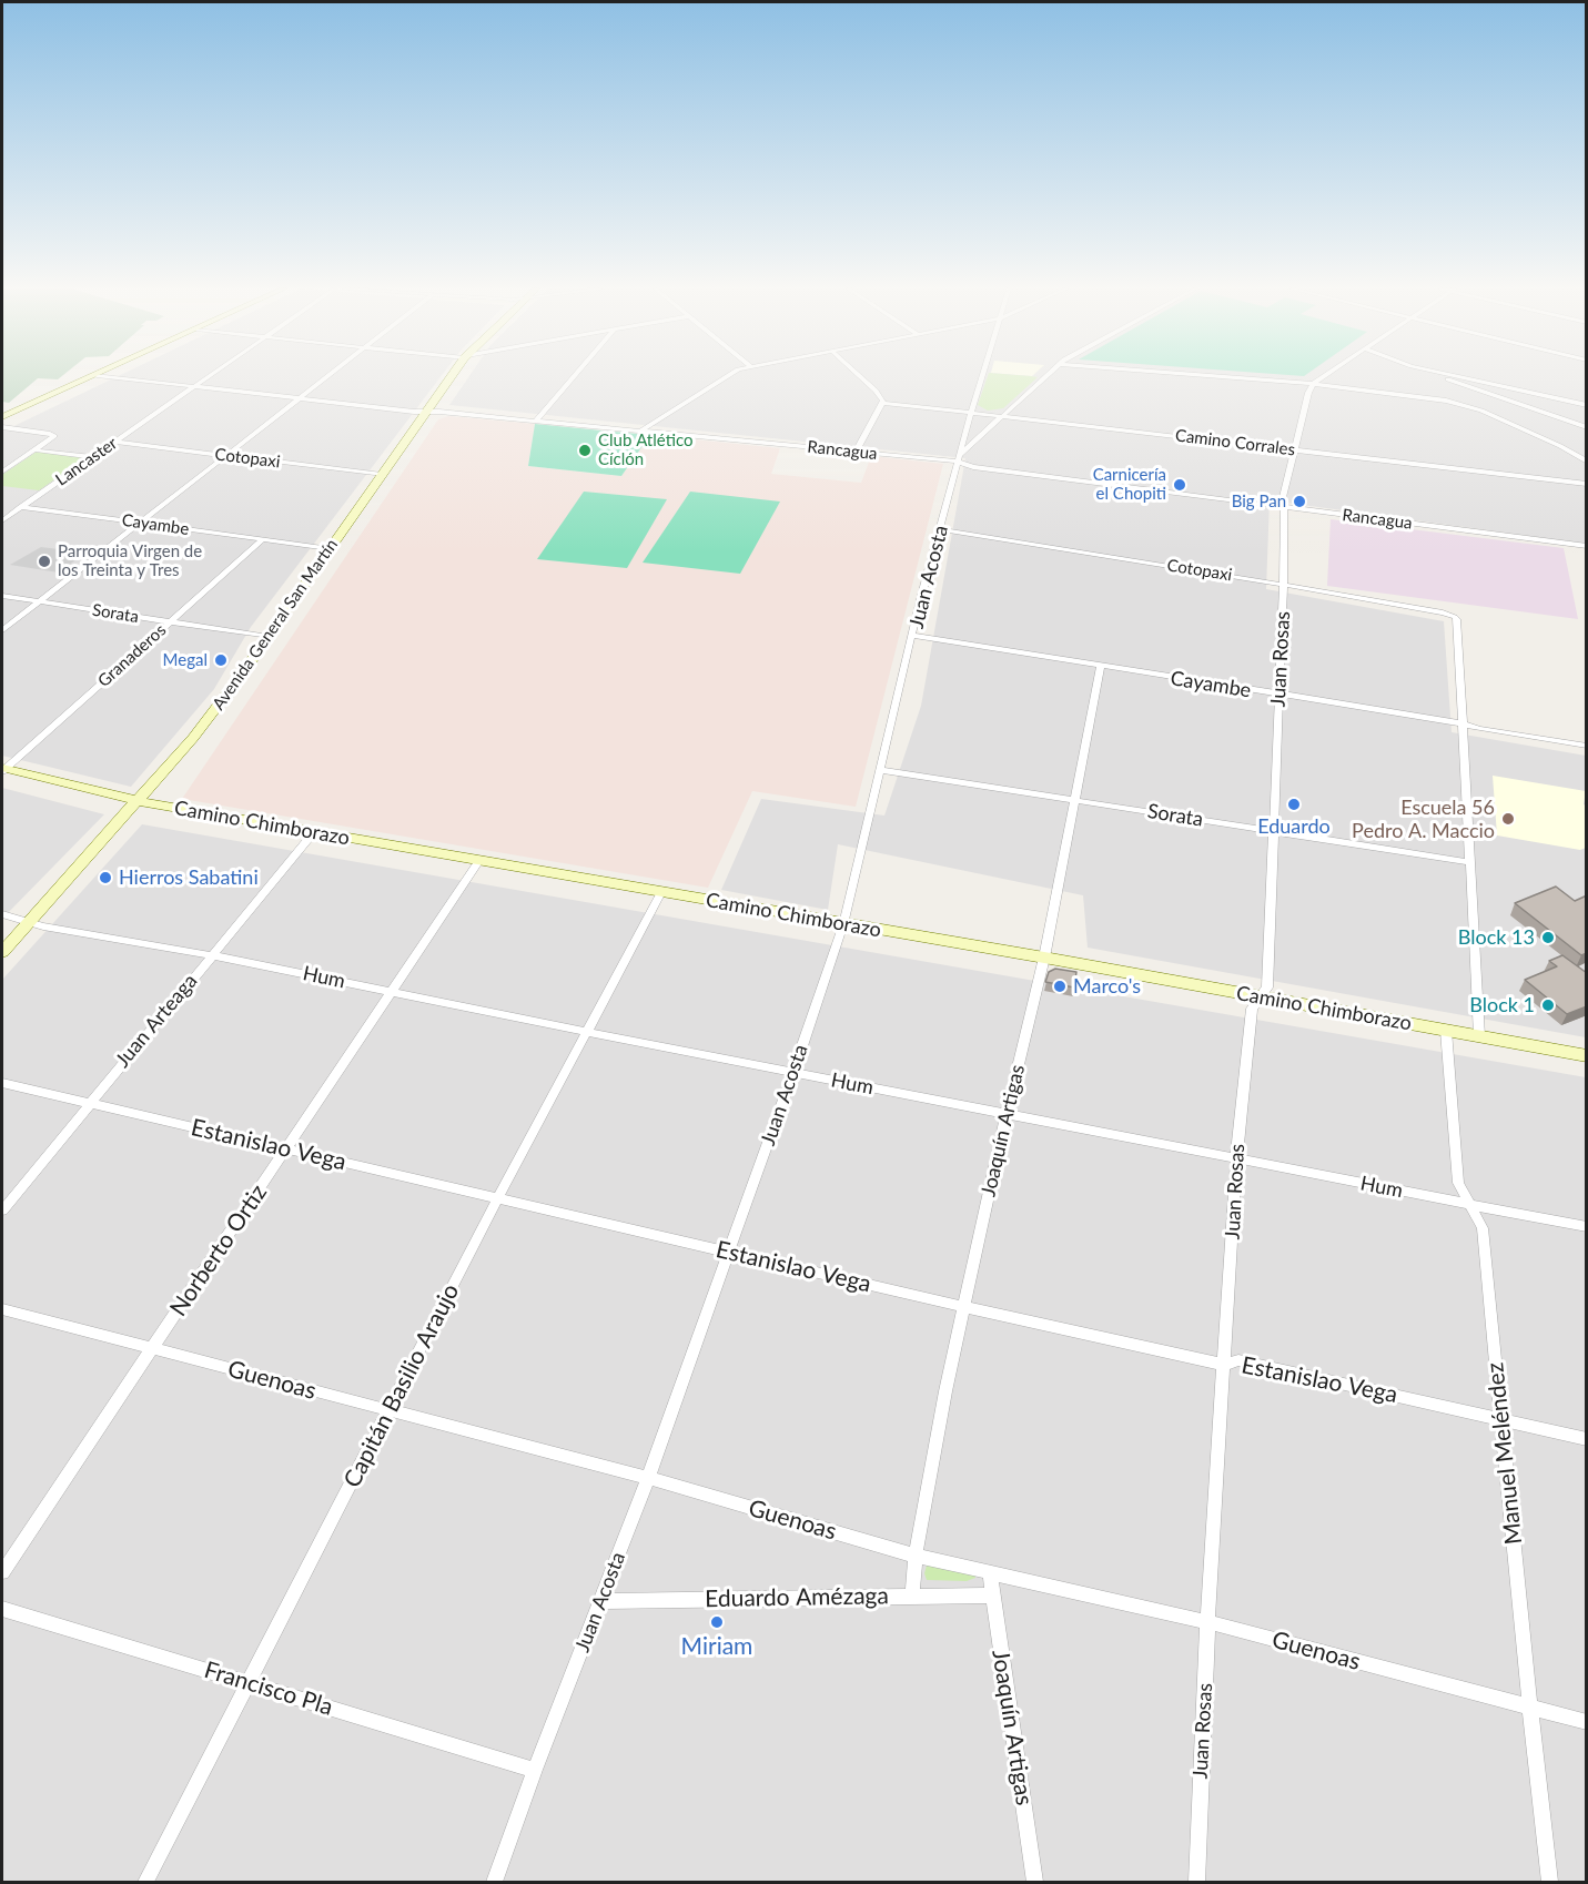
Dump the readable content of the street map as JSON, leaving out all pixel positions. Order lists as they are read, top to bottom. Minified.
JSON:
{"streets":{"street":["Camino Corrales","Rancagua","Cotopaxi","Lancaster","Cayambe","Juan Acosta","Sorata","Avenida General San Martín","Granaderos","Juan Rosas","Camino Chimborazo","Hum","Juan Arteaga","Joaquín Artigas","Estanislao Vega","Norberto Ortiz","Guenoas","Capitán Basilio Araujo","Manuel Meléndez","Eduardo Amézaga","Francisco Pla"]},"crossings":[["Camino Corrales","Juan Acosta"],["Camino Corrales","Juan Rosas"],["Rancagua","Lancaster"],["Rancagua","Juan Acosta"],["Rancagua","Avenida General San Martín"],["Rancagua","Juan Rosas"],["Cotopaxi","Lancaster"],["Cotopaxi","Cayambe"],["Cotopaxi","Juan Acosta"],["Cotopaxi","Avenida General San Martín"],["Cotopaxi","Juan Rosas"],["Lancaster","Cayambe"],["Cayambe","Juan Acosta"],["Cayambe","Avenida General San Martín"],["Cayambe","Granaderos"],["Cayambe","Juan Rosas"],["Cayambe","Joaquín Artigas"],["Juan Acosta","Sorata"],["Juan Acosta","Camino Chimborazo"],["Juan Acosta","Hum"],["Juan Acosta","Estanislao Vega"],["Juan Acosta","Guenoas"],["Juan Acosta","Eduardo Amézaga"],["Juan Acosta","Francisco Pla"],["Sorata","Avenida General San Martín"],["Sorata","Granaderos"],["Sorata","Juan Rosas"],["Sorata","Joaquín Artigas"],["Avenida General San Martín","Camino Chimborazo"],["Avenida General San Martín","Hum"],["Granaderos","Camino Chimborazo"],["Juan Rosas","Camino Chimborazo"],["Juan Rosas","Hum"],["Juan Rosas","Estanislao Vega"],["Juan Rosas","Guenoas"],["Camino Chimborazo","Juan Arteaga"],["Camino Chimborazo","Joaquín Artigas"],["Camino Chimborazo","Norberto Ortiz"],["Camino Chimborazo","Capitán Basilio Araujo"],["Camino Chimborazo","Manuel Meléndez"],["Hum","Juan Arteaga"],["Hum","Joaquín Artigas"],["Hum","Norberto Ortiz"],["Hum","Capitán Basilio Araujo"],["Hum","Manuel Meléndez"],["Juan Arteaga","Estanislao Vega"],["Joaquín Artigas","Estanislao Vega"],["Joaquín Artigas","Guenoas"],["Joaquín Artigas","Eduardo Amézaga"],["Estanislao Vega","Norberto Ortiz"],["Estanislao Vega","Capitán Basilio Araujo"],["Estanislao Vega","Manuel Meléndez"],["Norberto Ortiz","Guenoas"],["Guenoas","Capitán Basilio Araujo"],["Guenoas","Manuel Meléndez"],["Capitán Basilio Araujo","Francisco Pla"]],"places":["Club Atlético Cíclón","Carnicería el Chopiti","Big Pan","Parroquia Virgen de los Treinta y Tres","Megal","Eduardo","Escuela 56 Pedro A. Maccio","Hierros Sabatini","Block 13","Marco's","Block 1","Miriam"]}
